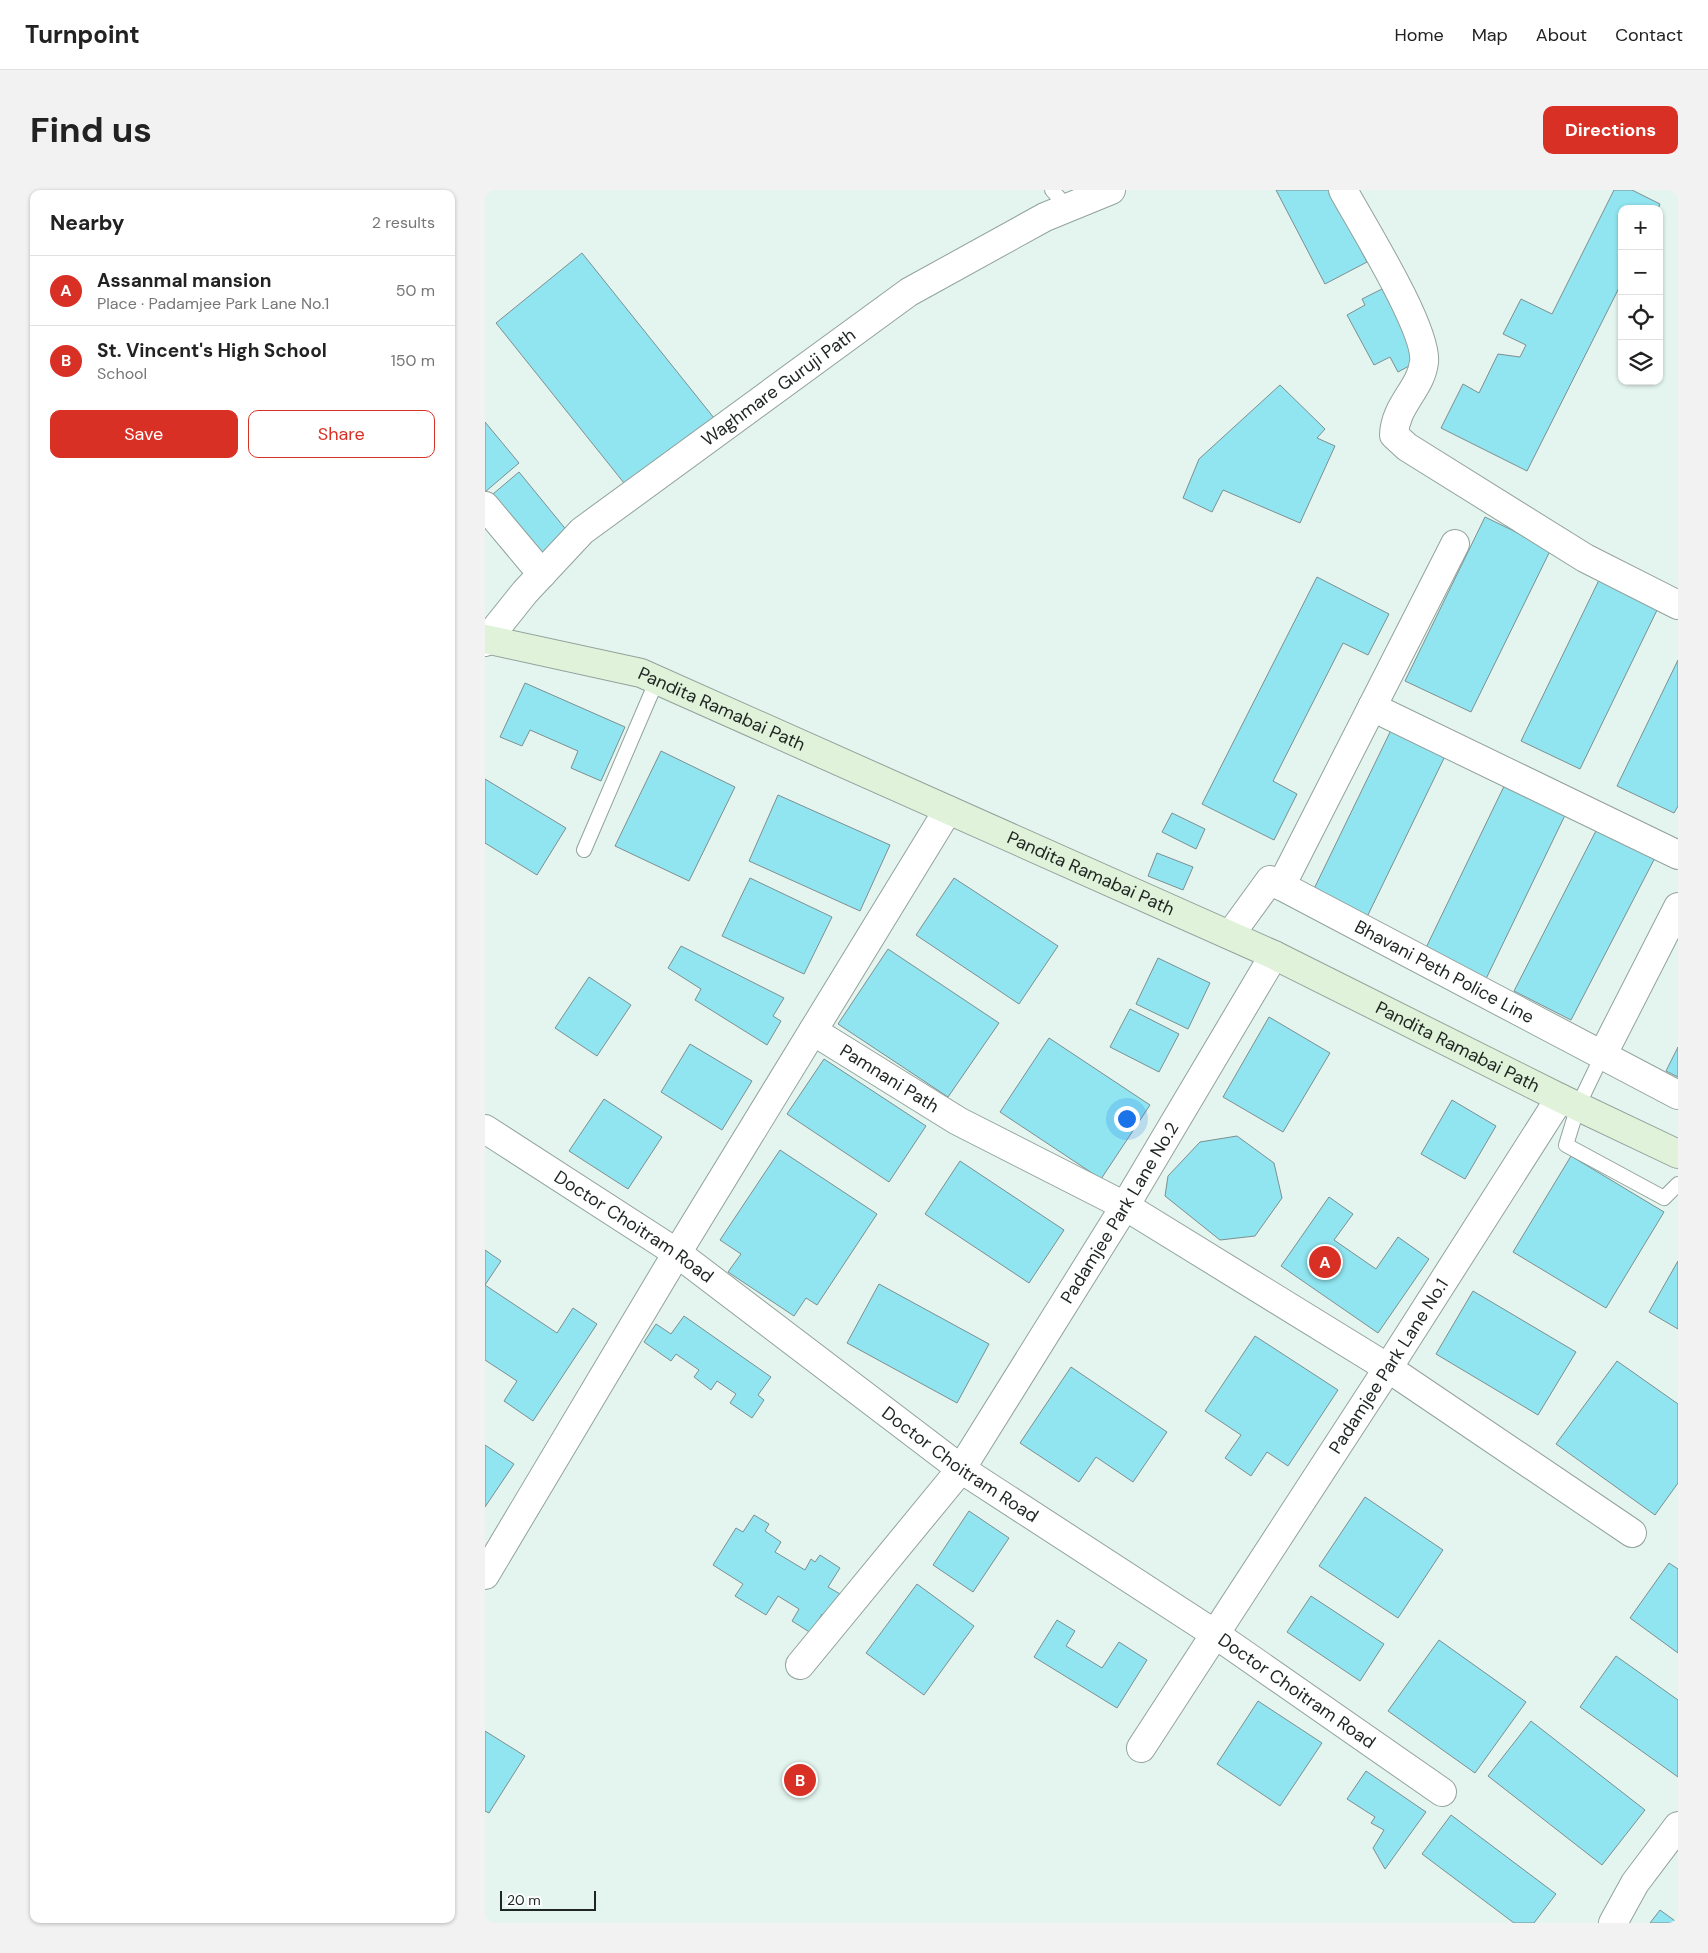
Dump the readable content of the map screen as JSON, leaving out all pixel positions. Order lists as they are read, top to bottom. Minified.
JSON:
{"streets":{"street":["Waghmare Guruji Path","Pandita Ramabai Path","Bhavani Peth Police Line","Pamnani Path","Padamjee Park Lane No.2","Doctor Choitram Road","Padamjee Park Lane No.1"]},"crossings":[["Waghmare Guruji Path","Pandita Ramabai Path"],["Pandita Ramabai Path","Padamjee Park Lane No.2"],["Pandita Ramabai Path","Padamjee Park Lane No.1"],["Pamnani Path","Padamjee Park Lane No.2"],["Pamnani Path","Padamjee Park Lane No.1"],["Padamjee Park Lane No.2","Doctor Choitram Road"],["Doctor Choitram Road","Padamjee Park Lane No.1"]],"scale_bar":"20 m","page":{"header":"Turnpoint","nav":["Home","Map","About","Contact"],"buttons":["Directions",["Save","Share"]],"title":"Find us","heading":["Nearby","2 results"],"map_buttons":["+","−"],"list":[{"mark":"A","name":"Assanmal mansion","note":"Place · Padamjee Park Lane No.1","value":"50 m"},{"mark":"B","name":"St. Vincent's High School","note":"School","value":"150 m"}],"pins":["A","B"],"scale":"20 m"}}
